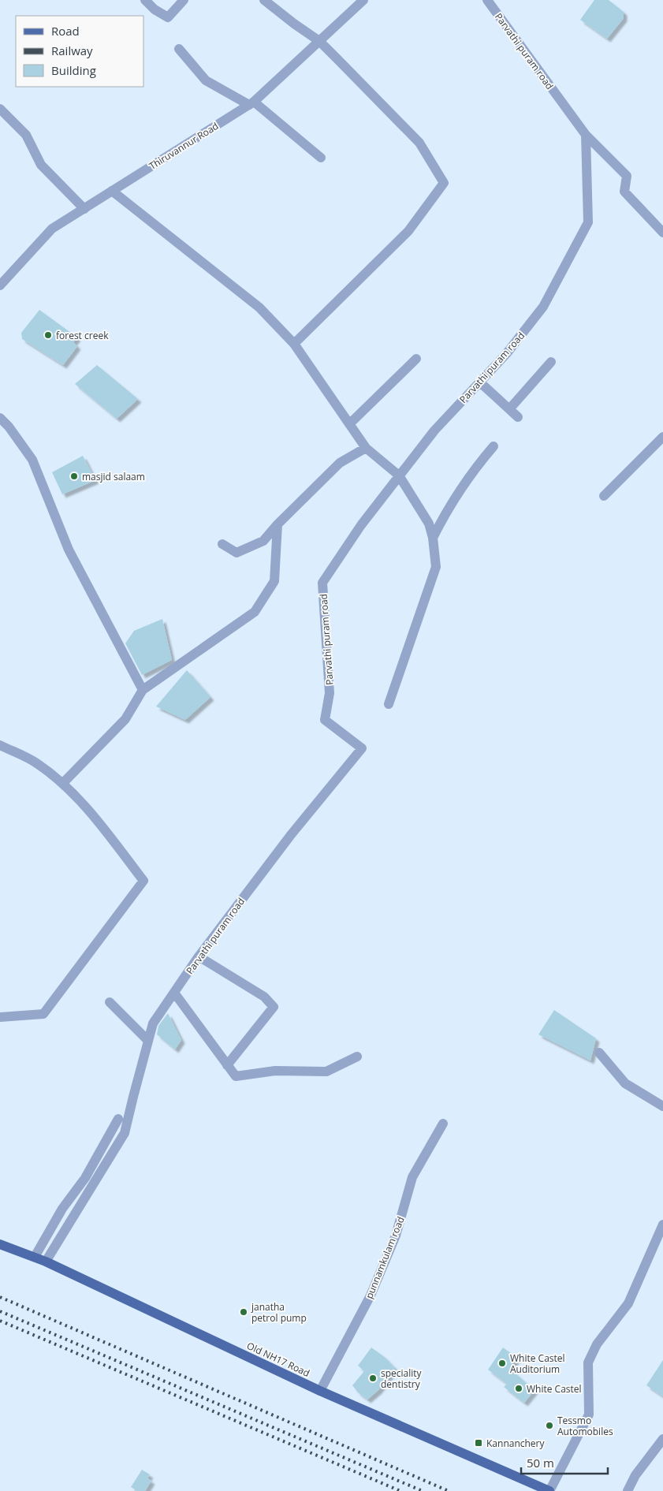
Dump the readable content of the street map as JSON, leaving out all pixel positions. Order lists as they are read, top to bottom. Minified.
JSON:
{"streets":{"main road":["Old NH17 Road"],"street":["Parvathi puram road","Thiruvannur Road","punnamkulam road"]},"crossings":[["Parvathi puram road","Old NH17 Road"],["punnamkulam road","Old NH17 Road"]],"places":{"other":["forest creek","masjid salaam","janatha petrol pump","White Castel Auditorium","speciality dentistry","White Castel","Tessmo Automobiles"],"transit":["Kannanchery"]},"legend":["Road","Railway","Building"],"scale_bar":"50 m"}
